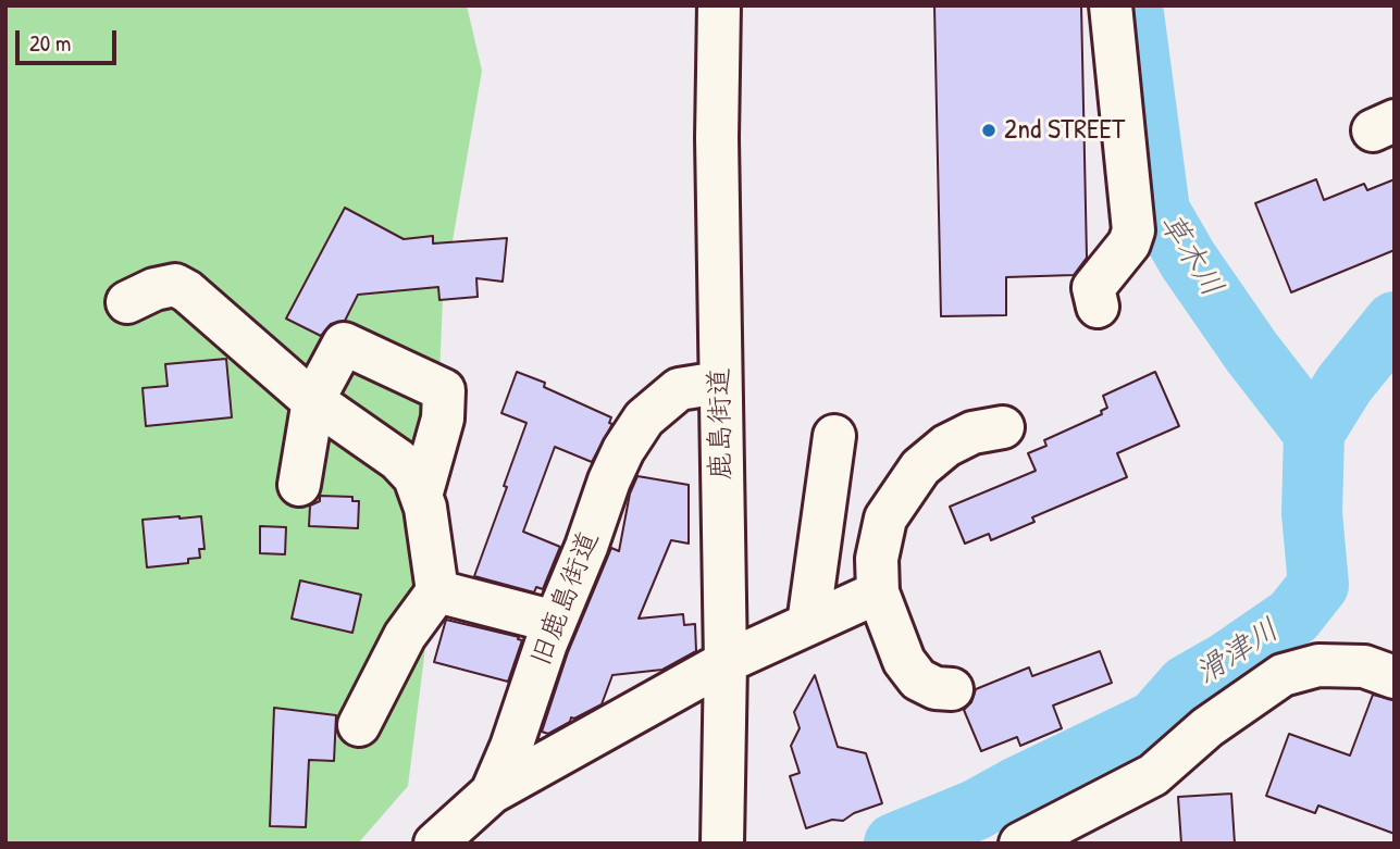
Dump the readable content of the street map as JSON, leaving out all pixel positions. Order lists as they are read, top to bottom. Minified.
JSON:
{"streets":{"street":["鹿島街道","旧鹿島街道"]},"crossings":[["鹿島街道","旧鹿島街道"]],"water":["草木川","滑津川"],"places":["2nd STREET"],"scale_bar":"20 m"}
